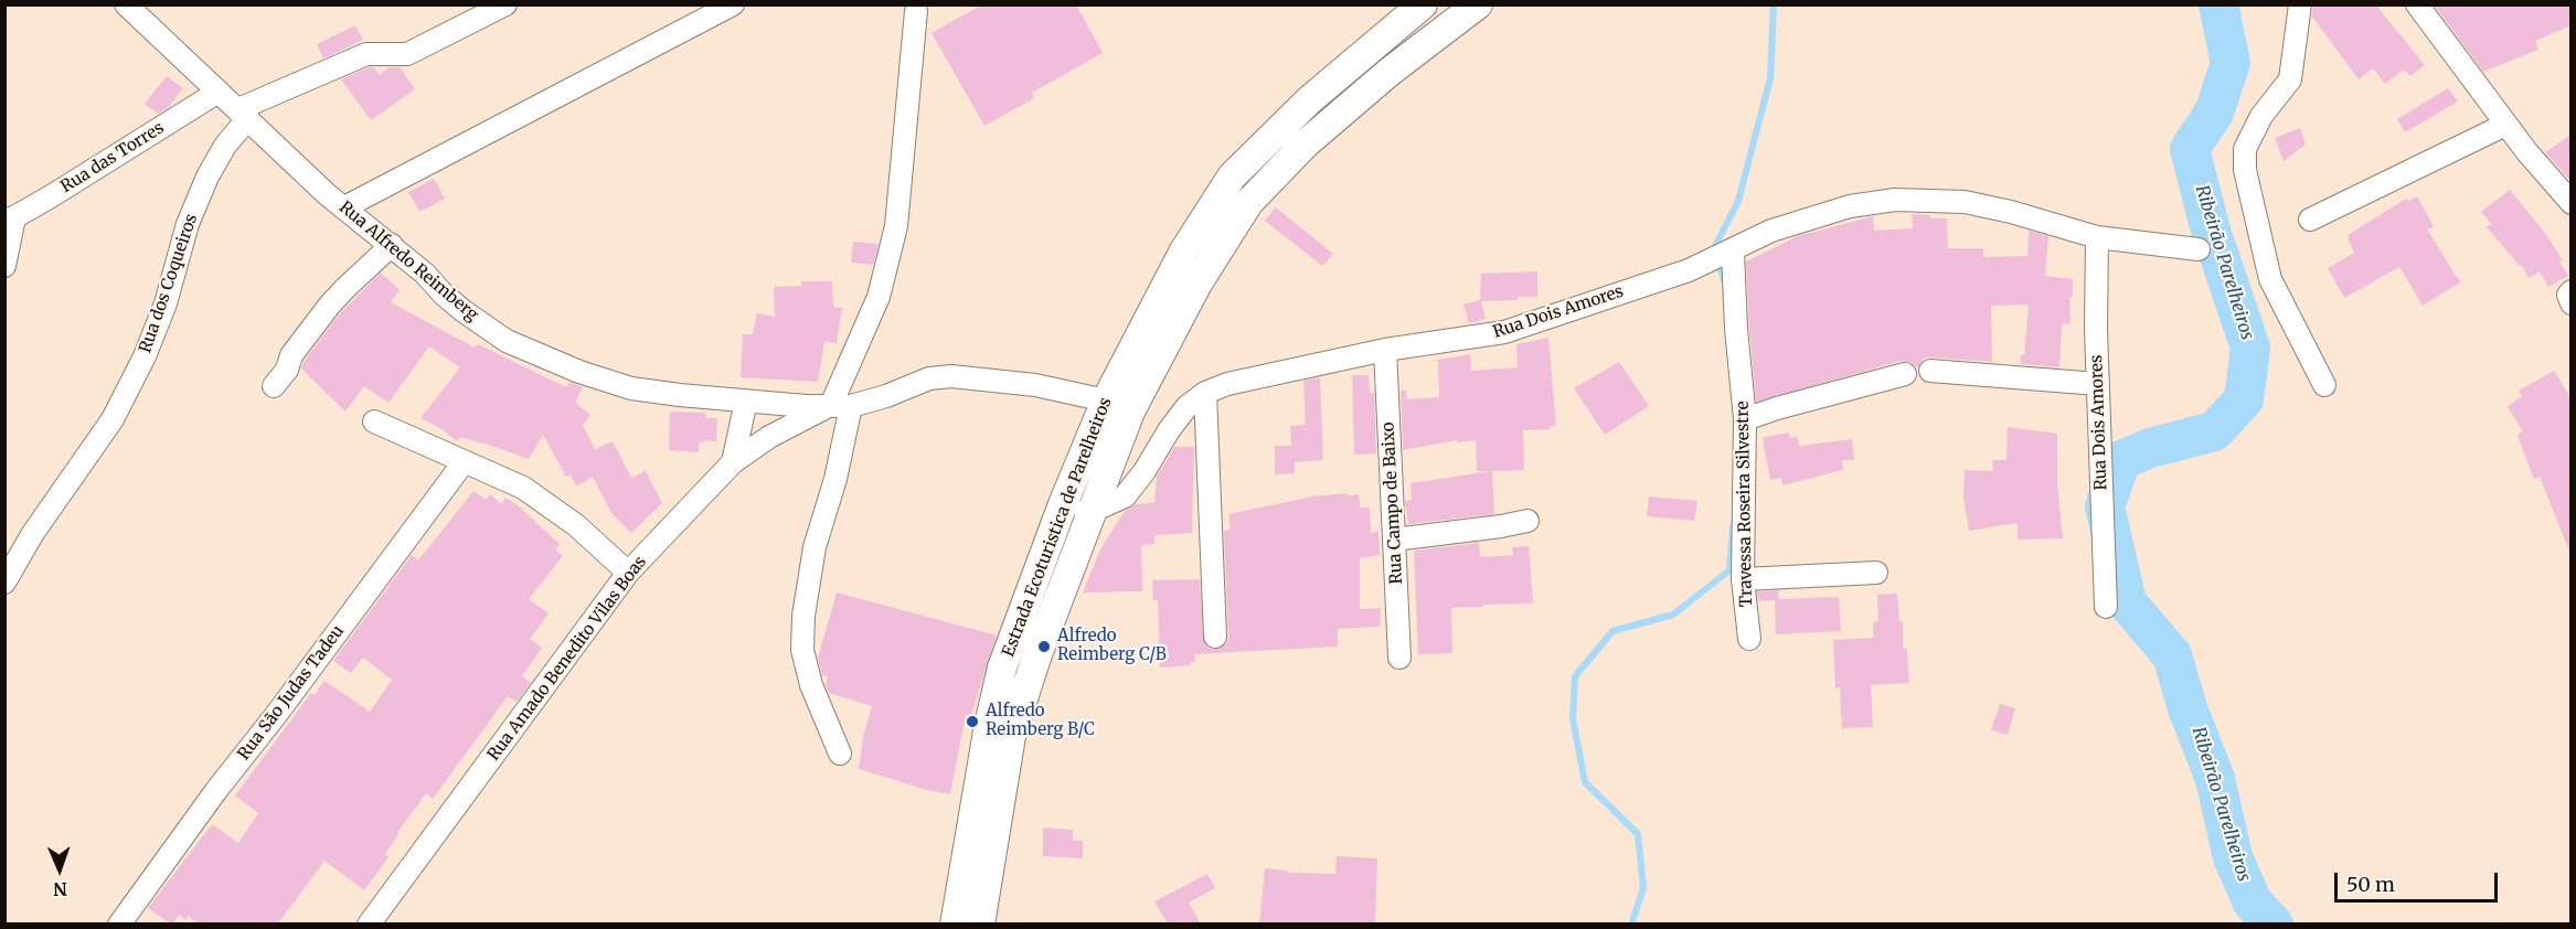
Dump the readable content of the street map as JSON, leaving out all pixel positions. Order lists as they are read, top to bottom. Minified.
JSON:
{"streets":{"main road":["Estrada Ecoturistica de Parelheiros"],"street":["Rua das Torres","Rua Alfredo Reimberg","Rua dos Coqueiros","Rua Dois Amores","Rua Campo de Baixo","Travessa Roseira Silvestre","Rua Amado Benedito Vilas Boas","Rua São Judas Tadeu"]},"crossings":[["Rua das Torres","Rua Alfredo Reimberg"],["Rua Alfredo Reimberg","Rua dos Coqueiros"],["Rua Alfredo Reimberg","Rua Amado Benedito Vilas Boas"],["Rua Dois Amores","Rua Campo de Baixo"],["Rua Dois Amores","Travessa Roseira Silvestre"],["Rua Dois Amores","Estrada Ecoturistica de Parelheiros"]],"water":["Ribeirão Parelheiros"],"places":["Alfredo Reimberg C/B","Alfredo Reimberg B/C"],"scale_bar":"50 m","north":"bottom"}
